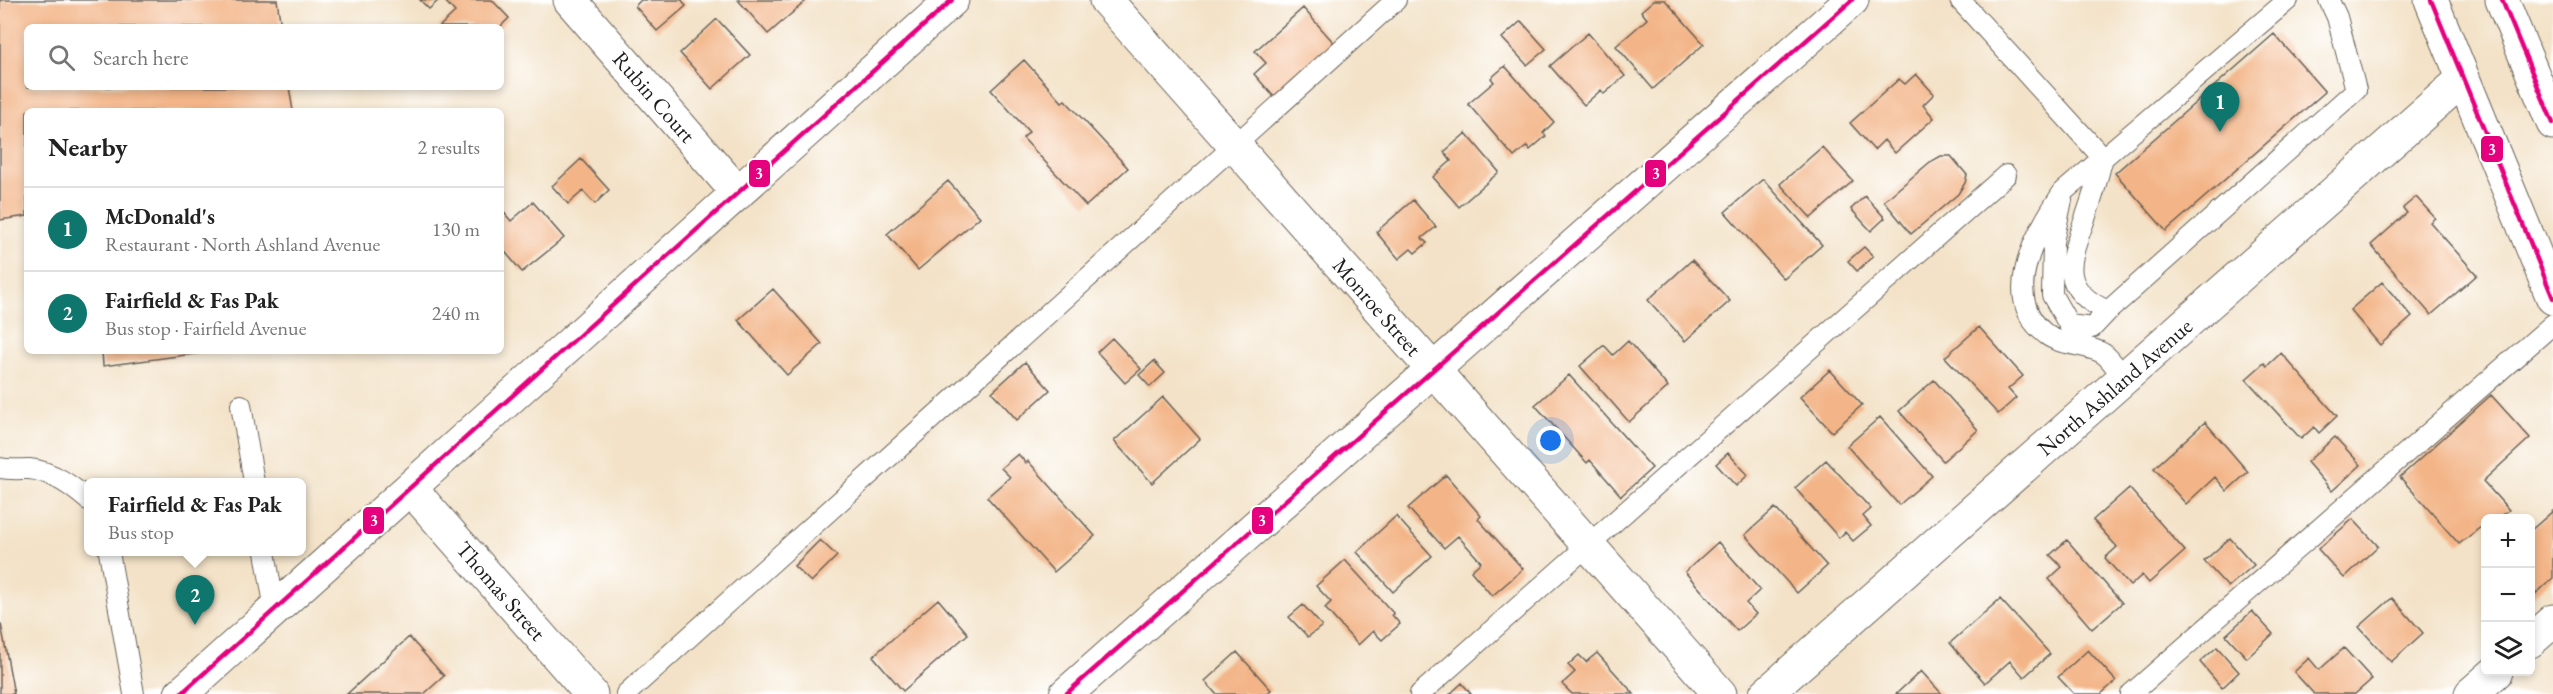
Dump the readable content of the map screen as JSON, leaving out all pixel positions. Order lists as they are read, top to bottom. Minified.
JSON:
{"streets":{"street":["Rubin Court","Monroe Street","North Ashland Avenue","Thomas Street"]},"lines":["transit line 3"],"page":{"search":"Search here","pins":["1","2"],"heading":["Nearby","2 results"],"list":[{"mark":"1","name":"McDonald's","note":"Restaurant · North Ashland Avenue","value":"130 m"},{"mark":"2","name":"Fairfield & Fas Pak","note":"Bus stop · Fairfield Avenue","value":"240 m"}],"popup":["Fairfield & Fas Pak","Bus stop"],"map_buttons":["+","−"]}}
